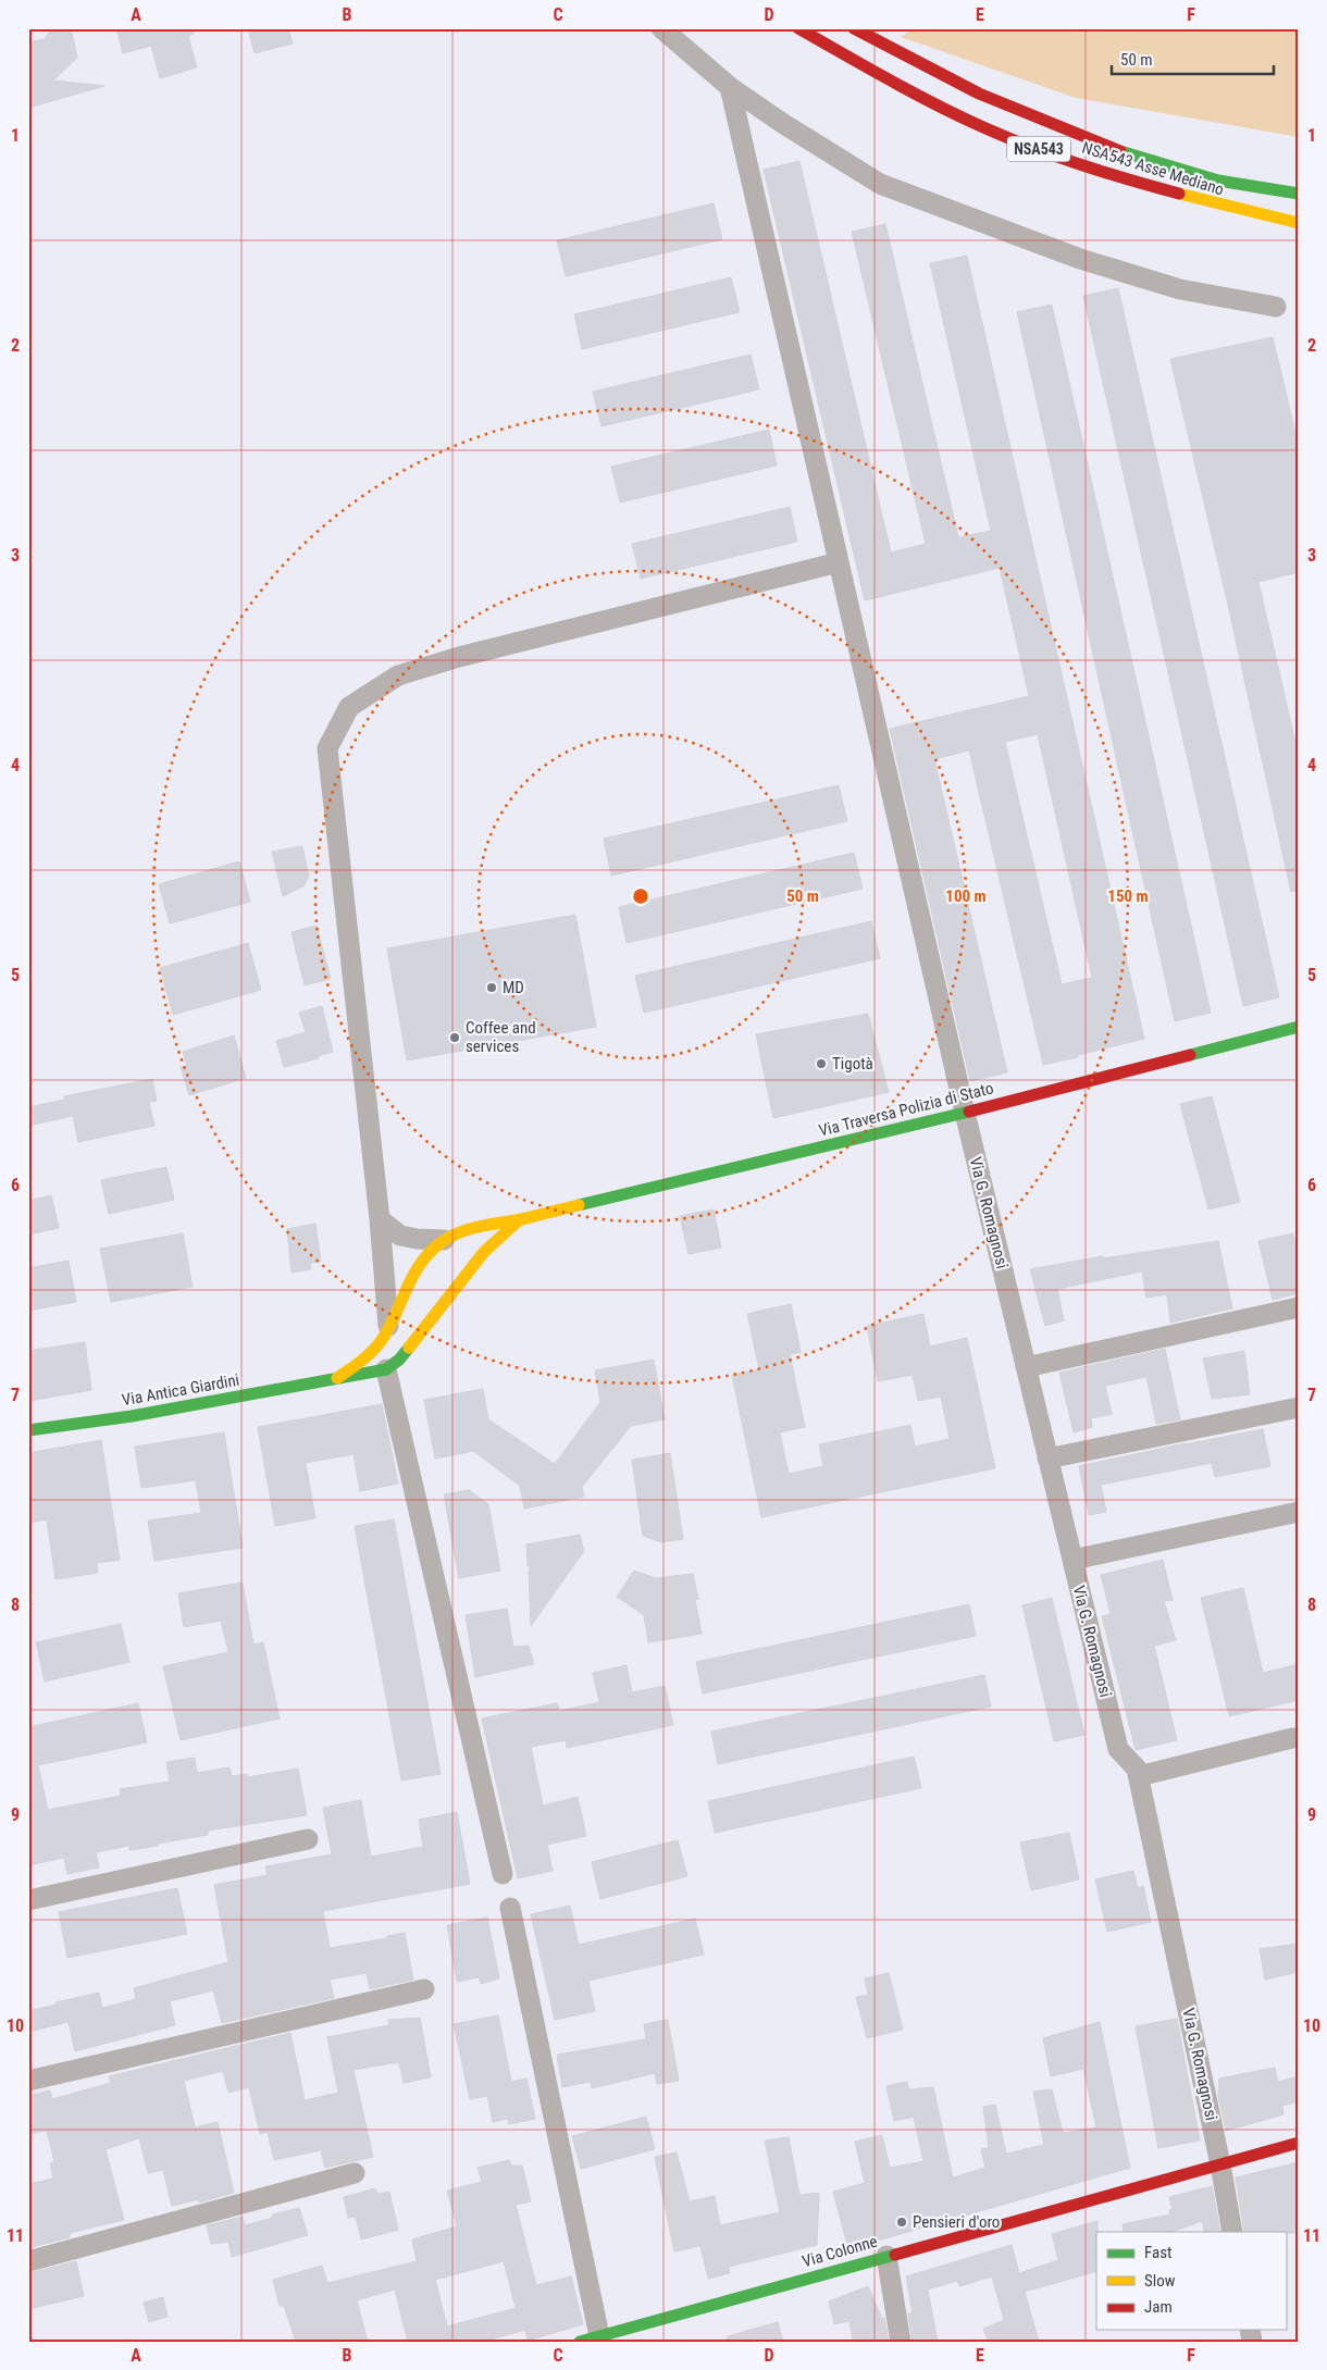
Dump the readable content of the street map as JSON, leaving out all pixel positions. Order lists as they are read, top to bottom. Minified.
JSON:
{"streets":{"main road":["NSA543","NSA543 Asse Mediano","Via Traversa Polizia di Stato","Via Antica Giardini","Via Colonne"],"street":["Via G. Romagnosi"]},"crossings":[["Via Traversa Polizia di Stato","Via G. Romagnosi"],["Via Traversa Polizia di Stato","Via Antica Giardini"],["Via G. Romagnosi","Via Colonne"]],"places":["MD","Coffee and services","Tigotà","Pensieri d'oro"],"legend":["Fast","Slow","Jam"],"scale_bar":"50 m","grid":{"columns":["A","B","C","D","E","F"],"rows":["1","2","3","4","5","6","7","8","9","10","11"]},"rings":["50 m","100 m","150 m"]}
